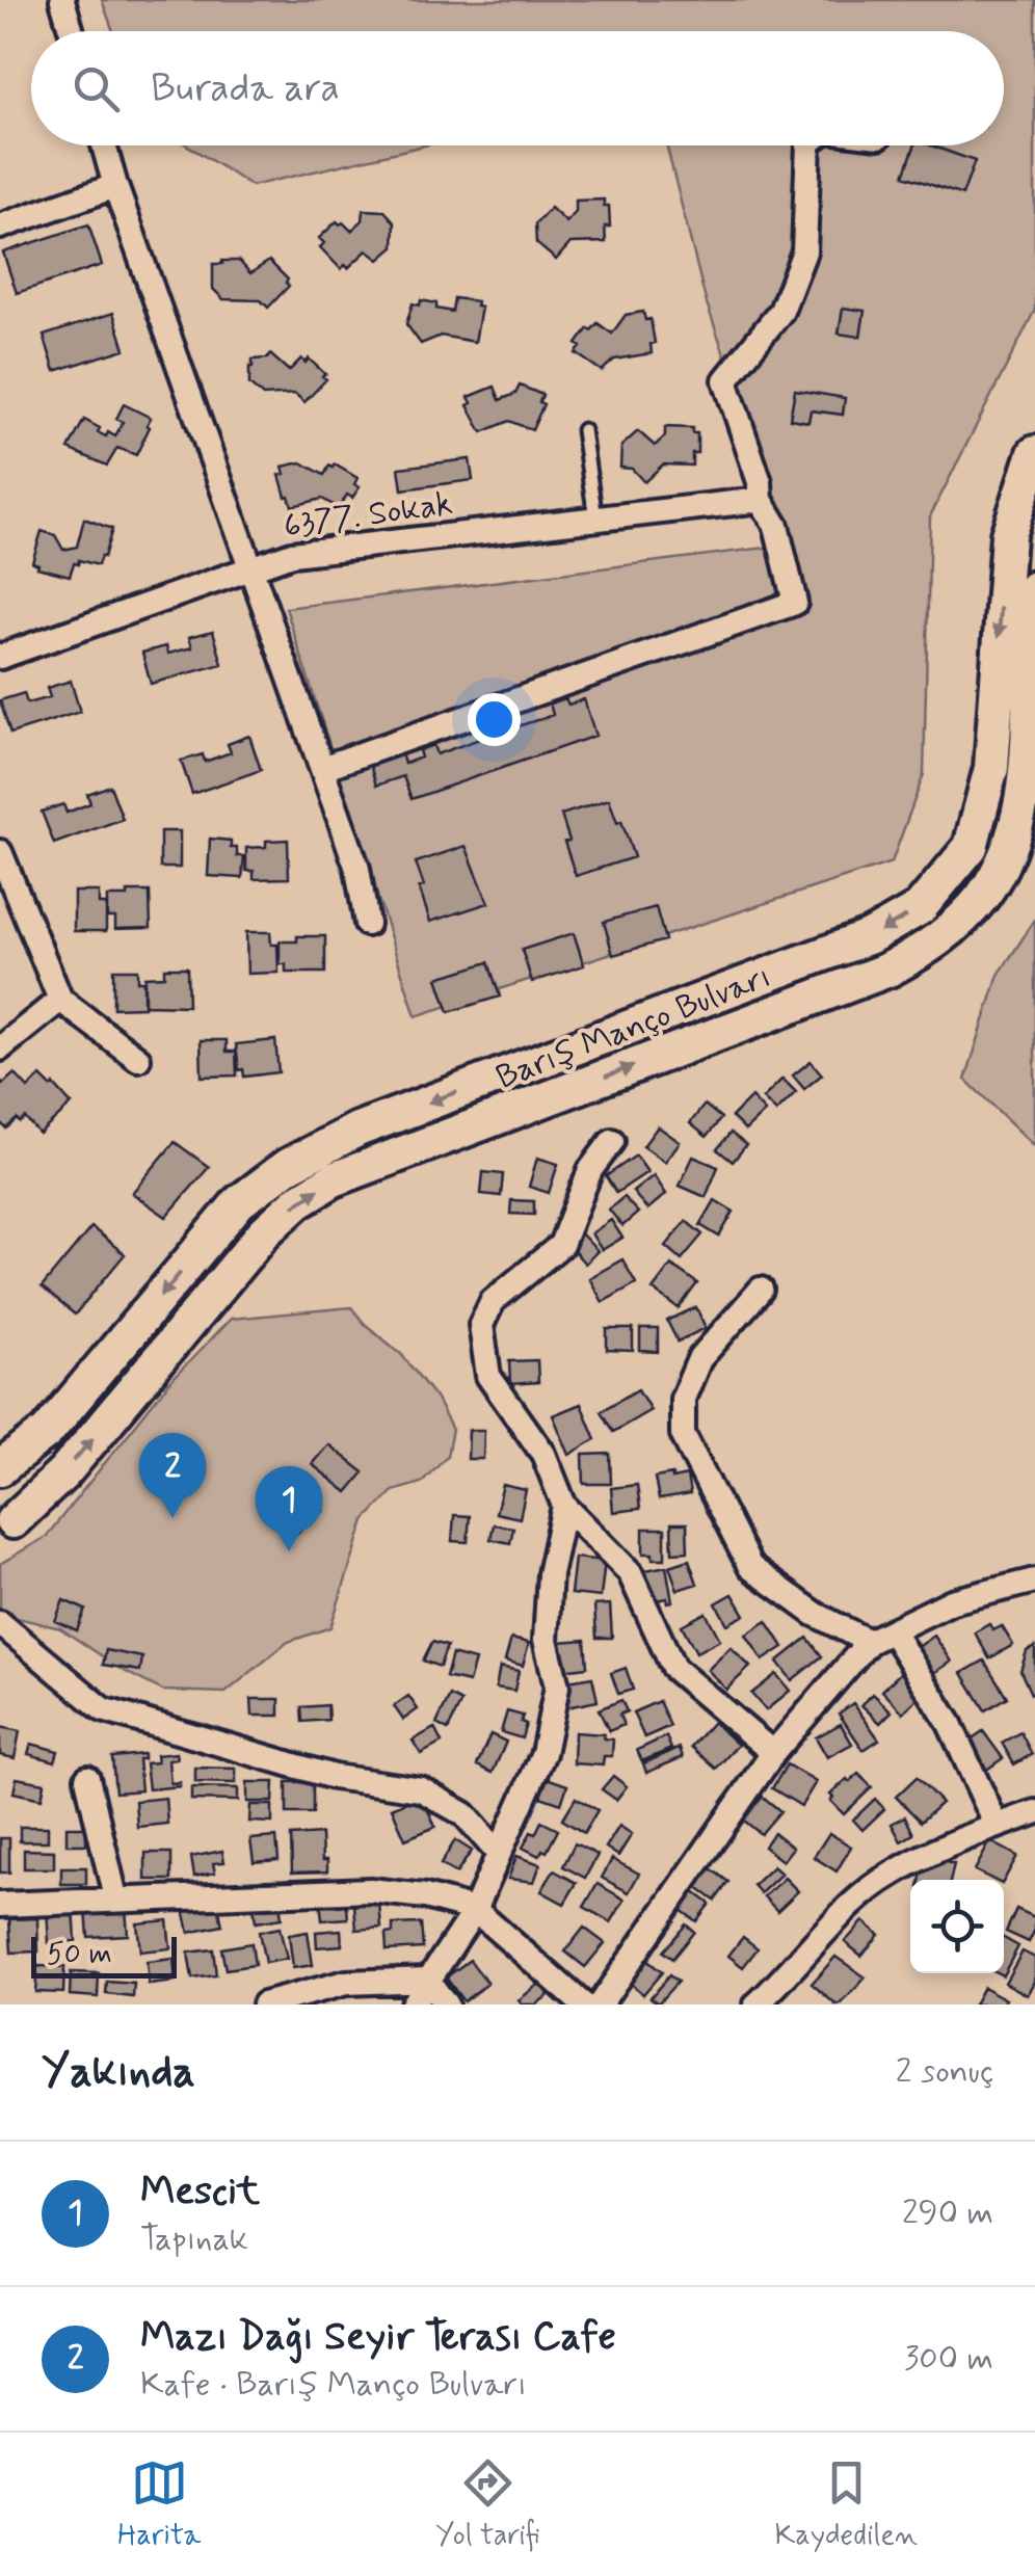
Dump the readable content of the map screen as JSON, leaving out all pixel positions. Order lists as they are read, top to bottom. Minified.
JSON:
{"streets":{"main road":["Barış Manço Bulvarı"],"street":["6377. Sokak"]},"scale_bar":"50 m","page":{"search":"Burada ara","pins":["2","1"],"scale":"50 m","heading":["Yakında","2 sonuç"],"list":[{"mark":"1","name":"Mescit","note":"Tapınak","value":"290 m"},{"mark":"2","name":"Mazı Dağı Seyir Terası Cafe","note":"Kafe · Barış Manço Bulvarı","value":"300 m"}],"nav":["Harita","Yol tarifi","Kaydedilen"]}}
